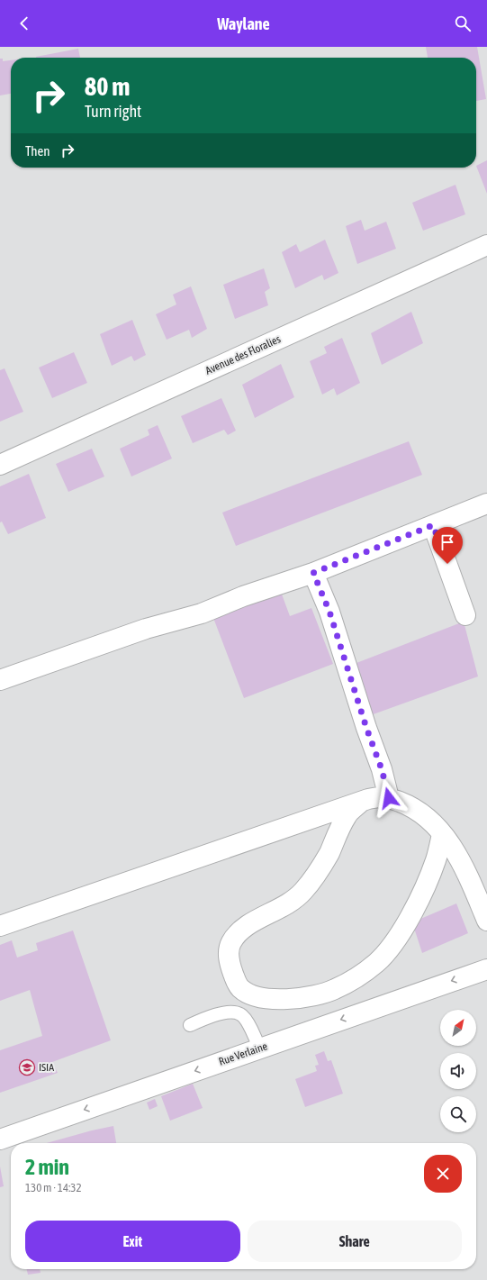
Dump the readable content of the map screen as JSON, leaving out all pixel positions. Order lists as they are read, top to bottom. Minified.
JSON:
{"streets":{"street":["Avenue des Floralies","Rue Verlaine"]},"one_way":["Rue Verlaine"],"places":{"school or university":["ISIA"]},"north":"top right","page":{"header":"Waylane","turn":["80 m","Turn right"],"then":"Then","heading":["2 min","130 m · 14:32"],"buttons":["Exit","Share"]}}
